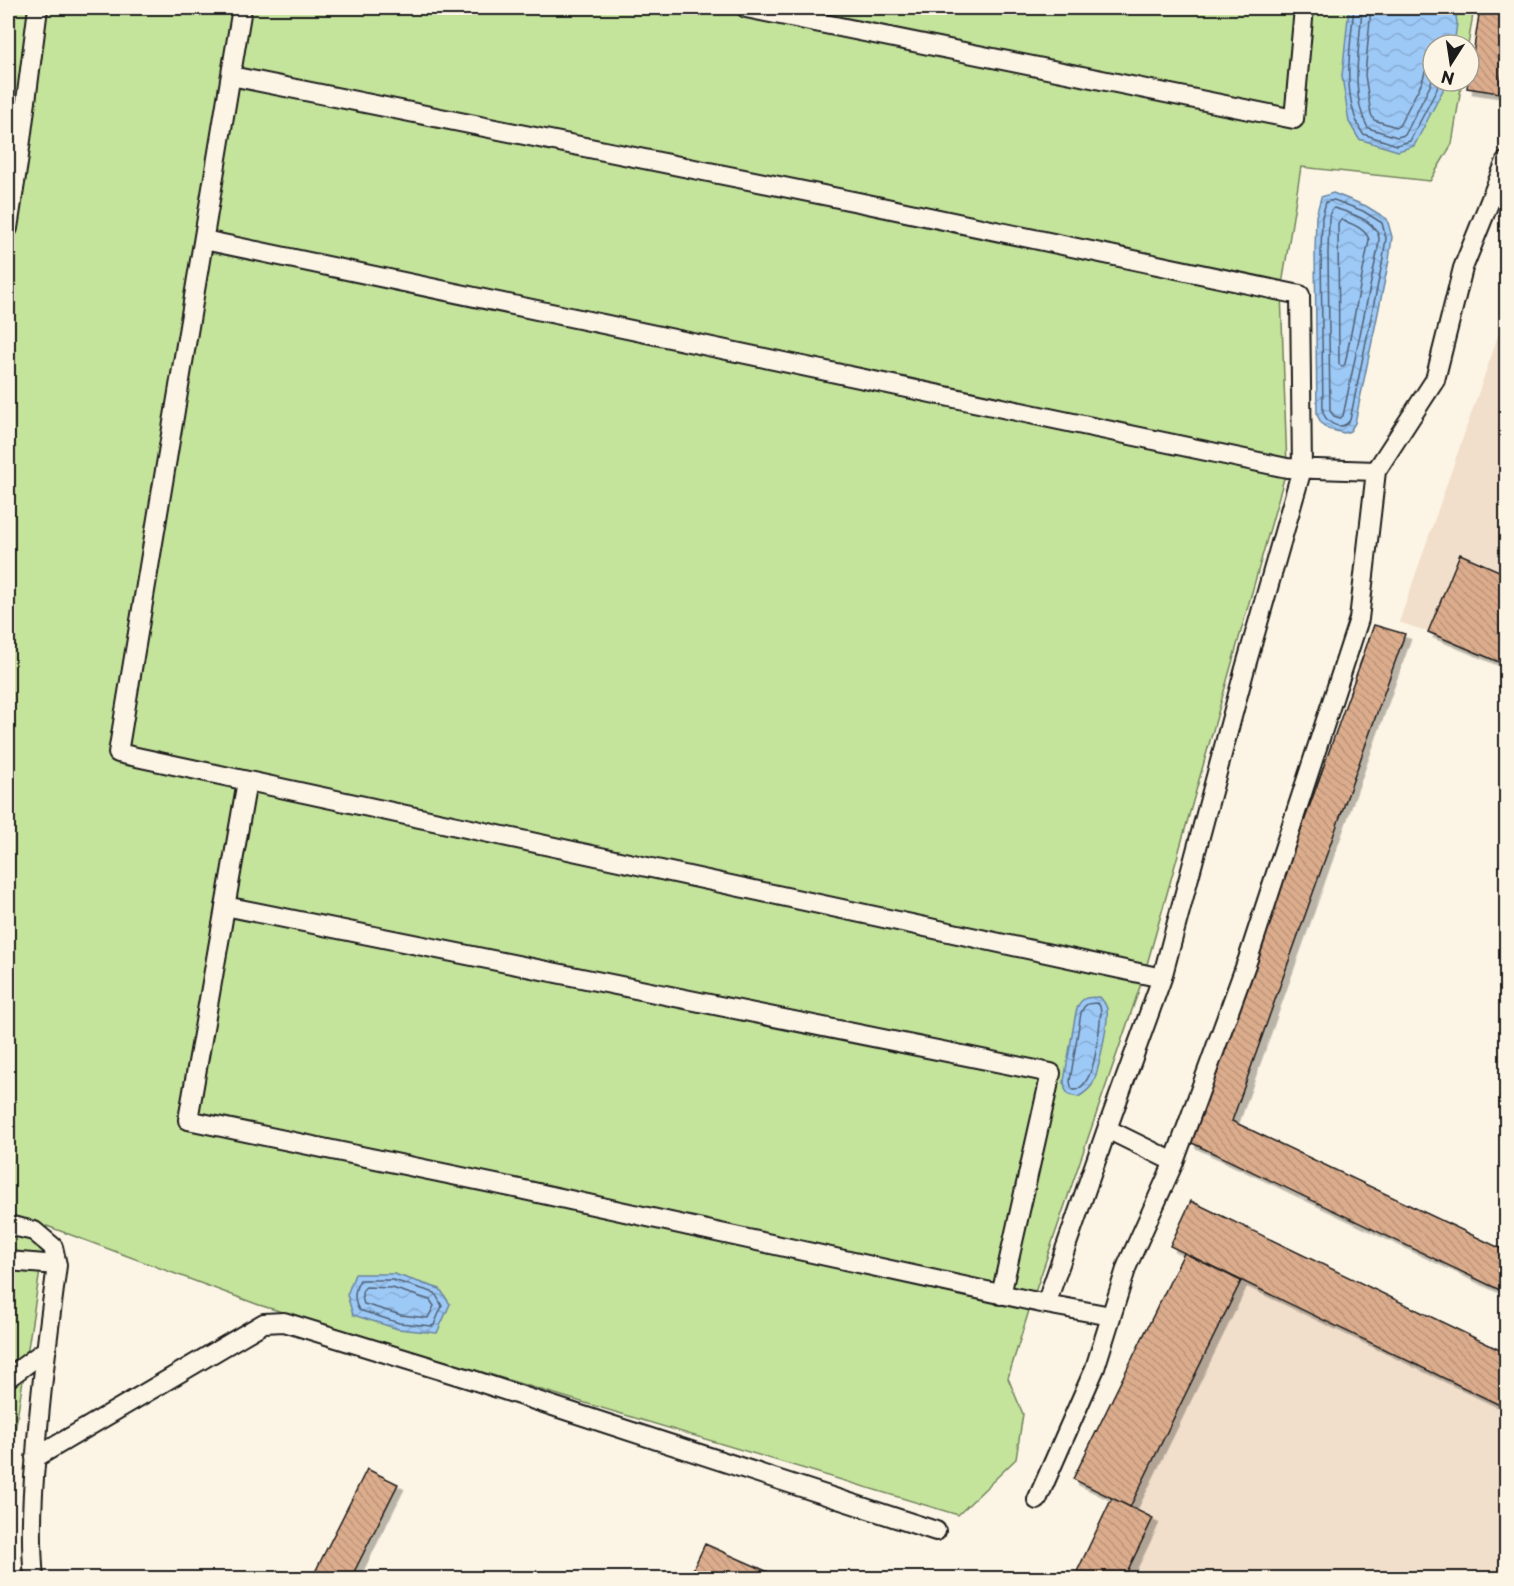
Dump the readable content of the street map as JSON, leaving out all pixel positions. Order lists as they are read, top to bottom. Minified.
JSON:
{"north":"bottom"}
